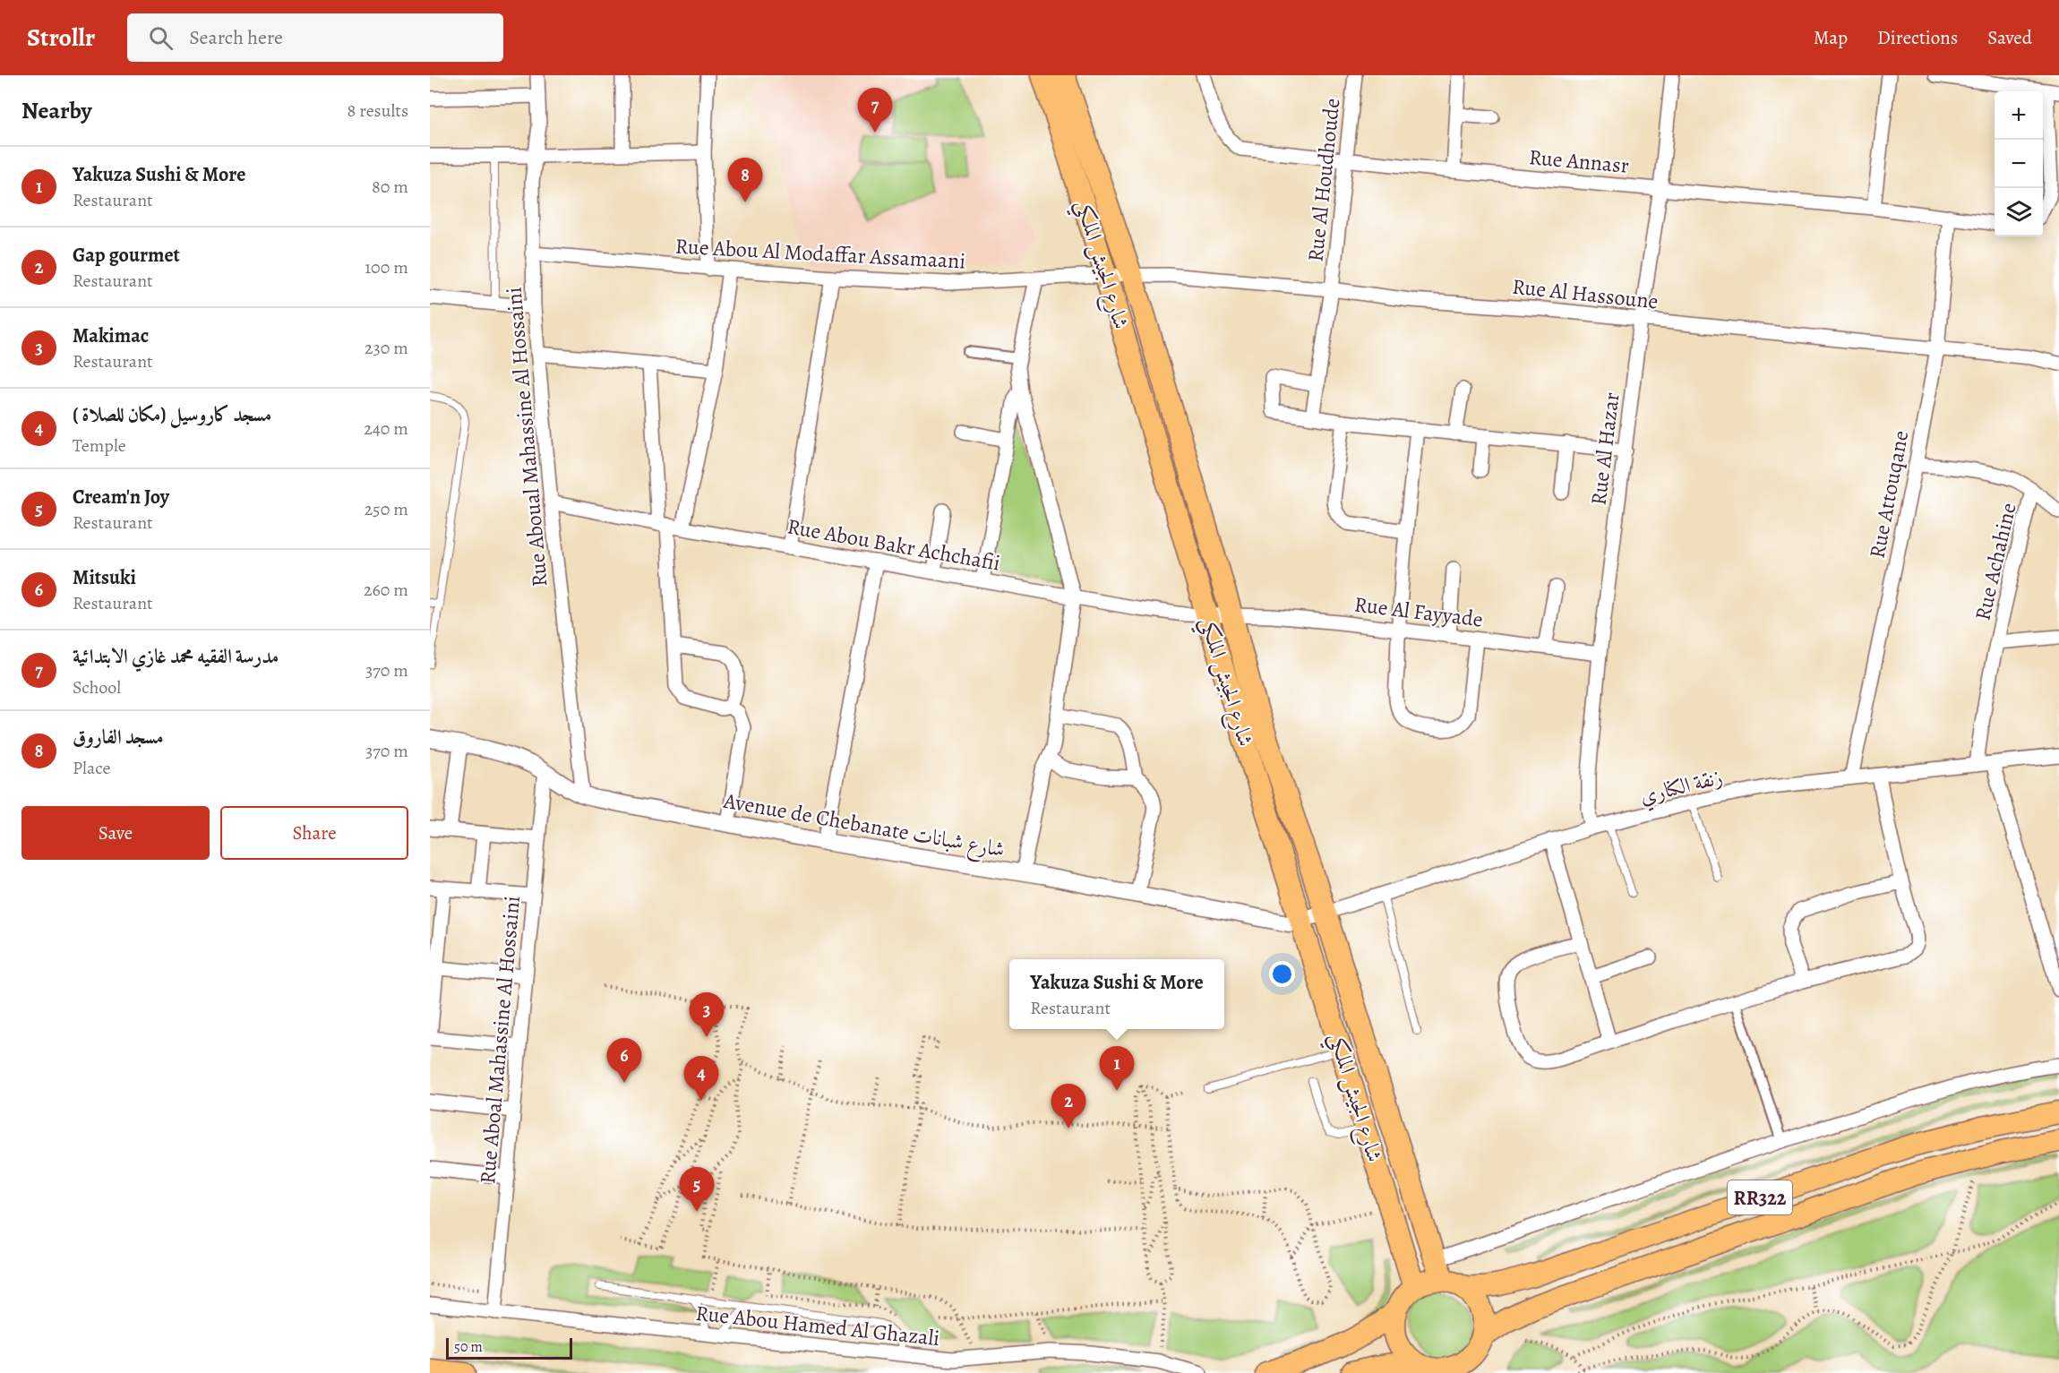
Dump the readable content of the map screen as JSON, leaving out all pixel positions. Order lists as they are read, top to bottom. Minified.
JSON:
{"streets":{"main road":["شارع الجيش الملكي","RR322"],"street":["Rue Annasr","Rue Al Houdhoude","Rue Abou Al Modaffar Assamaani","Rue Al Hassoune","Rue Aboual Mahassine Al Hossaini","Rue Al Hazar","Rue Attouqane","Rue Abou Bakr Achchafii","Rue Achahine","Rue Al Fayyade","زنقة الكناري","Avenue de Chebanate شارع شبانات","Rue Aboal Mahassine Al Hossaini","Rue Abou Hamed Al Ghazali"]},"crossings":[["Rue Annasr","Rue Al Houdhoude"],["Rue Annasr","Rue Al Hazar"],["Rue Annasr","Rue Attouqane"],["Rue Al Houdhoude","Rue Al Hassoune"],["Rue Abou Al Modaffar Assamaani","شارع الجيش الملكي"],["Rue Abou Al Modaffar Assamaani","Rue Al Hassoune"],["Rue Abou Al Modaffar Assamaani","Rue Aboual Mahassine Al Hossaini"],["شارع الجيش الملكي","Rue Al Hassoune"],["شارع الجيش الملكي","Rue Abou Bakr Achchafii"],["شارع الجيش الملكي","Rue Al Fayyade"],["شارع الجيش الملكي","زنقة الكناري"],["شارع الجيش الملكي","Avenue de Chebanate شارع شبانات"],["شارع الجيش الملكي","RR322"],["Rue Al Hassoune","Rue Al Hazar"],["Rue Al Hassoune","Rue Attouqane"],["Rue Aboual Mahassine Al Hossaini","Rue Abou Bakr Achchafii"],["Rue Aboual Mahassine Al Hossaini","Avenue de Chebanate شارع شبانات"],["Rue Al Hazar","Rue Al Fayyade"],["Rue Al Hazar","زنقة الكناري"],["Rue Attouqane","Rue Achahine"],["Rue Attouqane","زنقة الكناري"],["Rue Abou Bakr Achchafii","Rue Al Fayyade"],["Rue Achahine","زنقة الكناري"],["زنقة الكناري","Avenue de Chebanate شارع شبانات"],["Avenue de Chebanate شارع شبانات","Rue Aboal Mahassine Al Hossaini"],["Rue Aboal Mahassine Al Hossaini","Rue Abou Hamed Al Ghazali"]],"scale_bar":"50 m","page":{"header":"Strollr","search":"Search here","nav":["Map","Directions","Saved"],"heading":["Nearby","8 results"],"pins":["7","8","3","6","1","4","2","5"],"map_buttons":["+","−"],"list":[{"mark":"1","name":"Yakuza Sushi & More","note":"Restaurant","value":"80 m"},{"mark":"2","name":"Gap gourmet","note":"Restaurant","value":"100 m"},{"mark":"3","name":"Makimac","note":"Restaurant","value":"230 m"},{"mark":"4","name":"مسجد كاروسيل (مكان للصلاة )","note":"Temple","value":"240 m"},{"mark":"5","name":"Cream'n Joy","note":"Restaurant","value":"250 m"},{"mark":"6","name":"Mitsuki","note":"Restaurant","value":"260 m"},{"mark":"7","name":"مدرسة الفقيه محمد غازي الابتدائية","note":"School","value":"370 m"},{"mark":"8","name":"مسجد الفاروق","note":"Place","value":"370 m"}],"buttons":["Save","Share"],"popup":["Yakuza Sushi & More","Restaurant"],"scale":"50 m"}}
